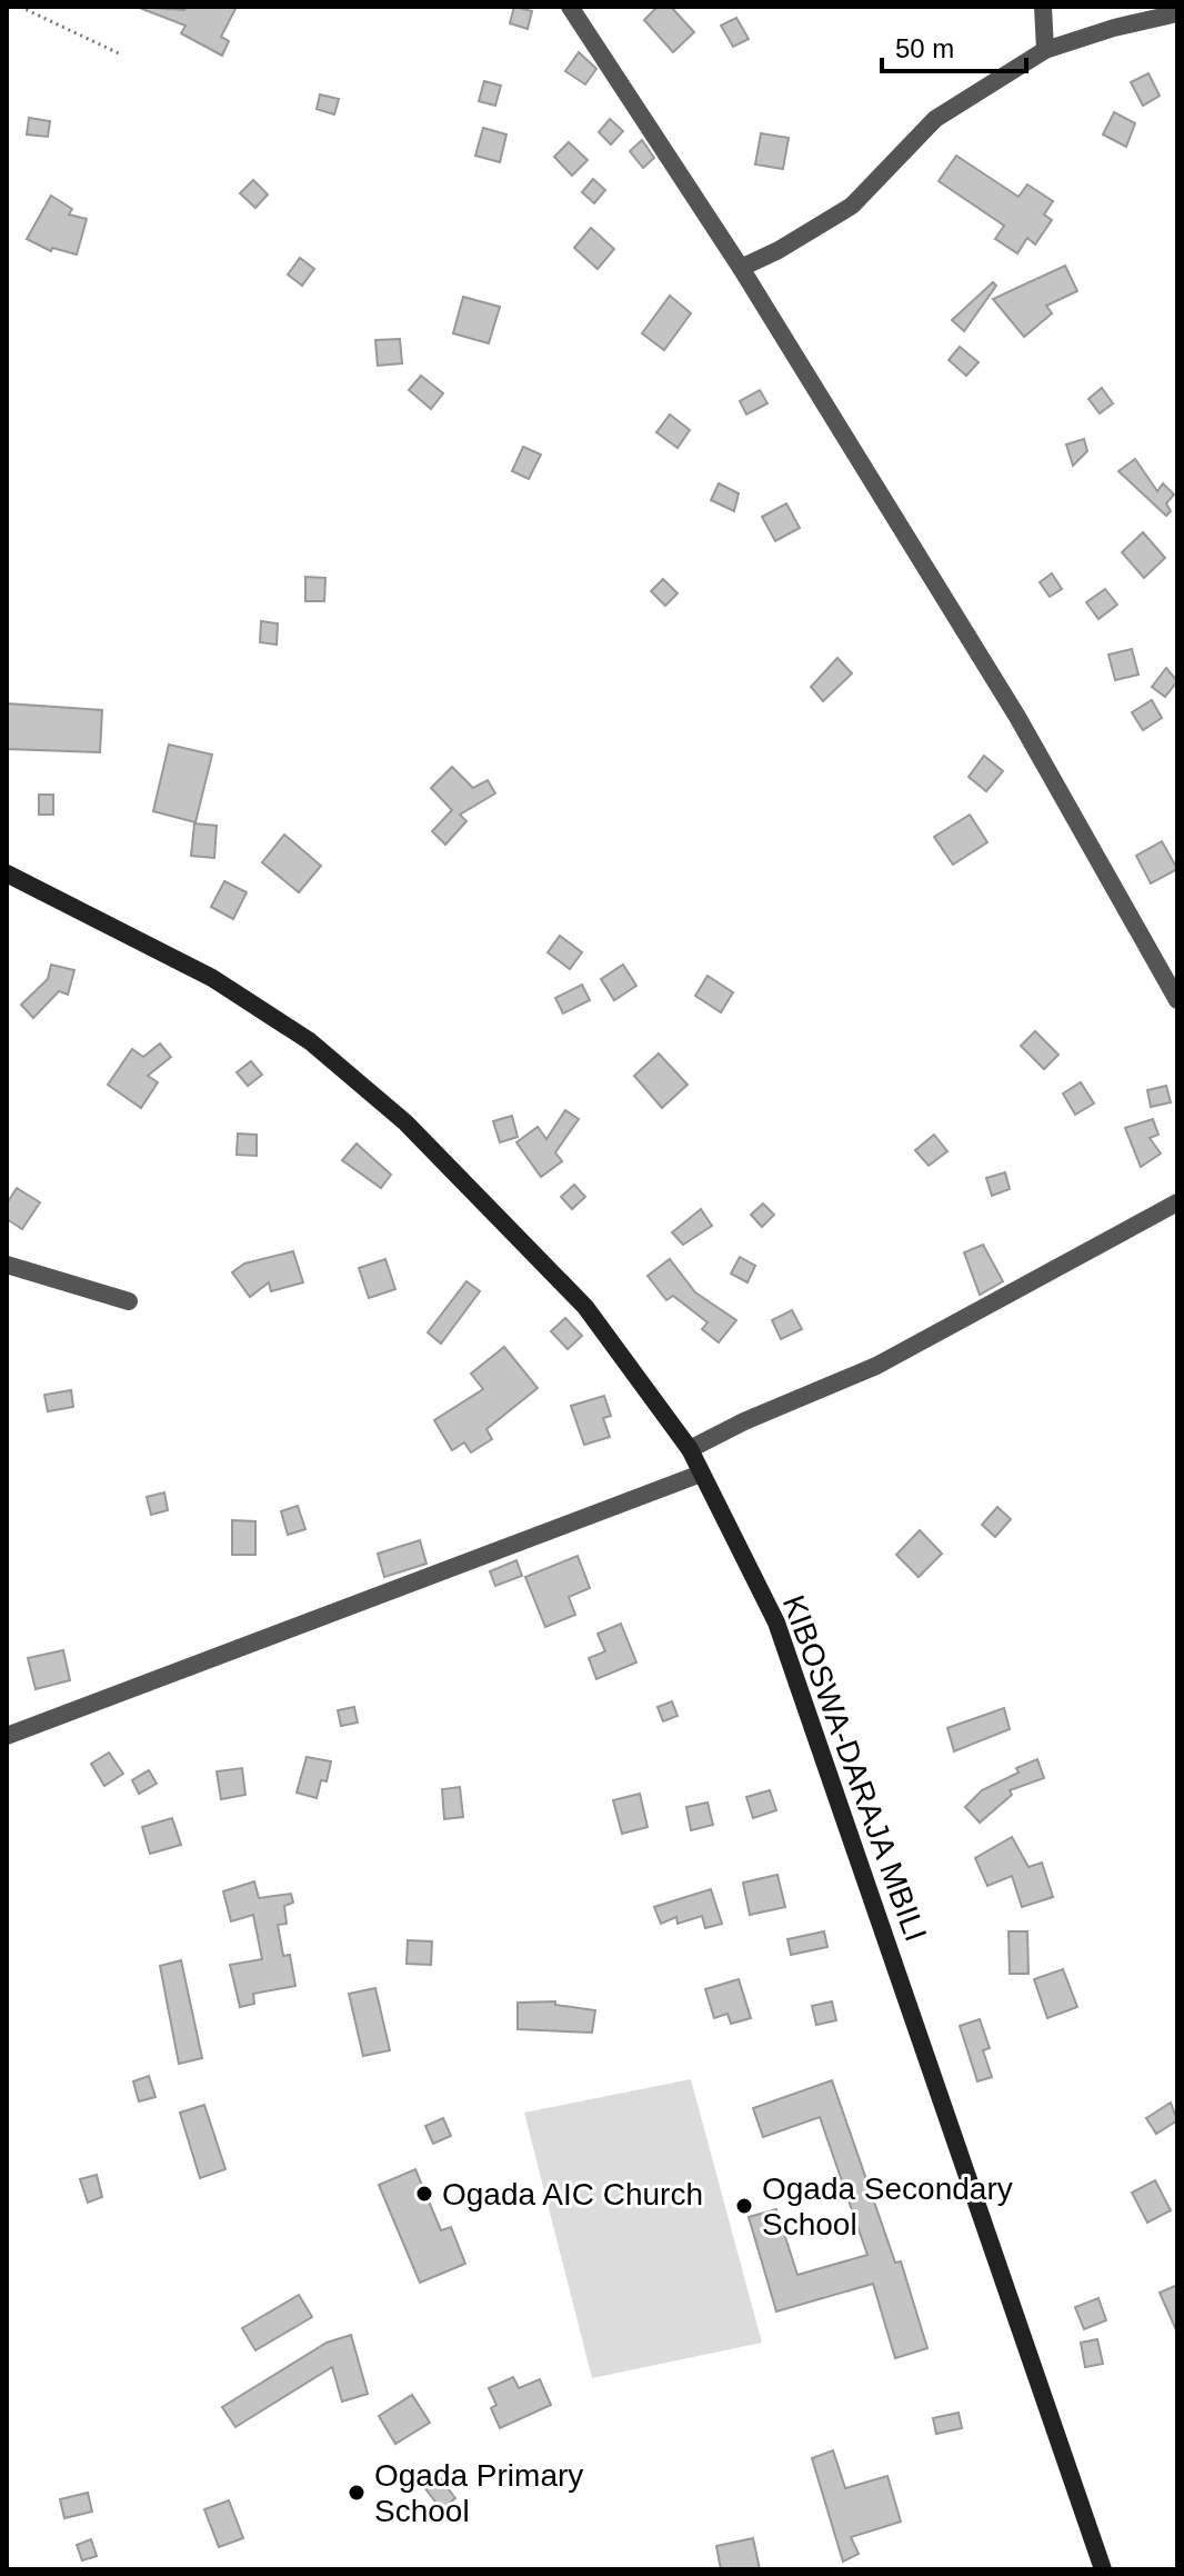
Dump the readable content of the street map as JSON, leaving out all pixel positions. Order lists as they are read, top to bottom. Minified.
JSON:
{"streets":{"main road":["KIBOSWA-DARAJA MBILI"]},"places":["Ogada AIC Church","Ogada Secondary School","Ogada Primary School"],"scale_bar":"50 m"}
